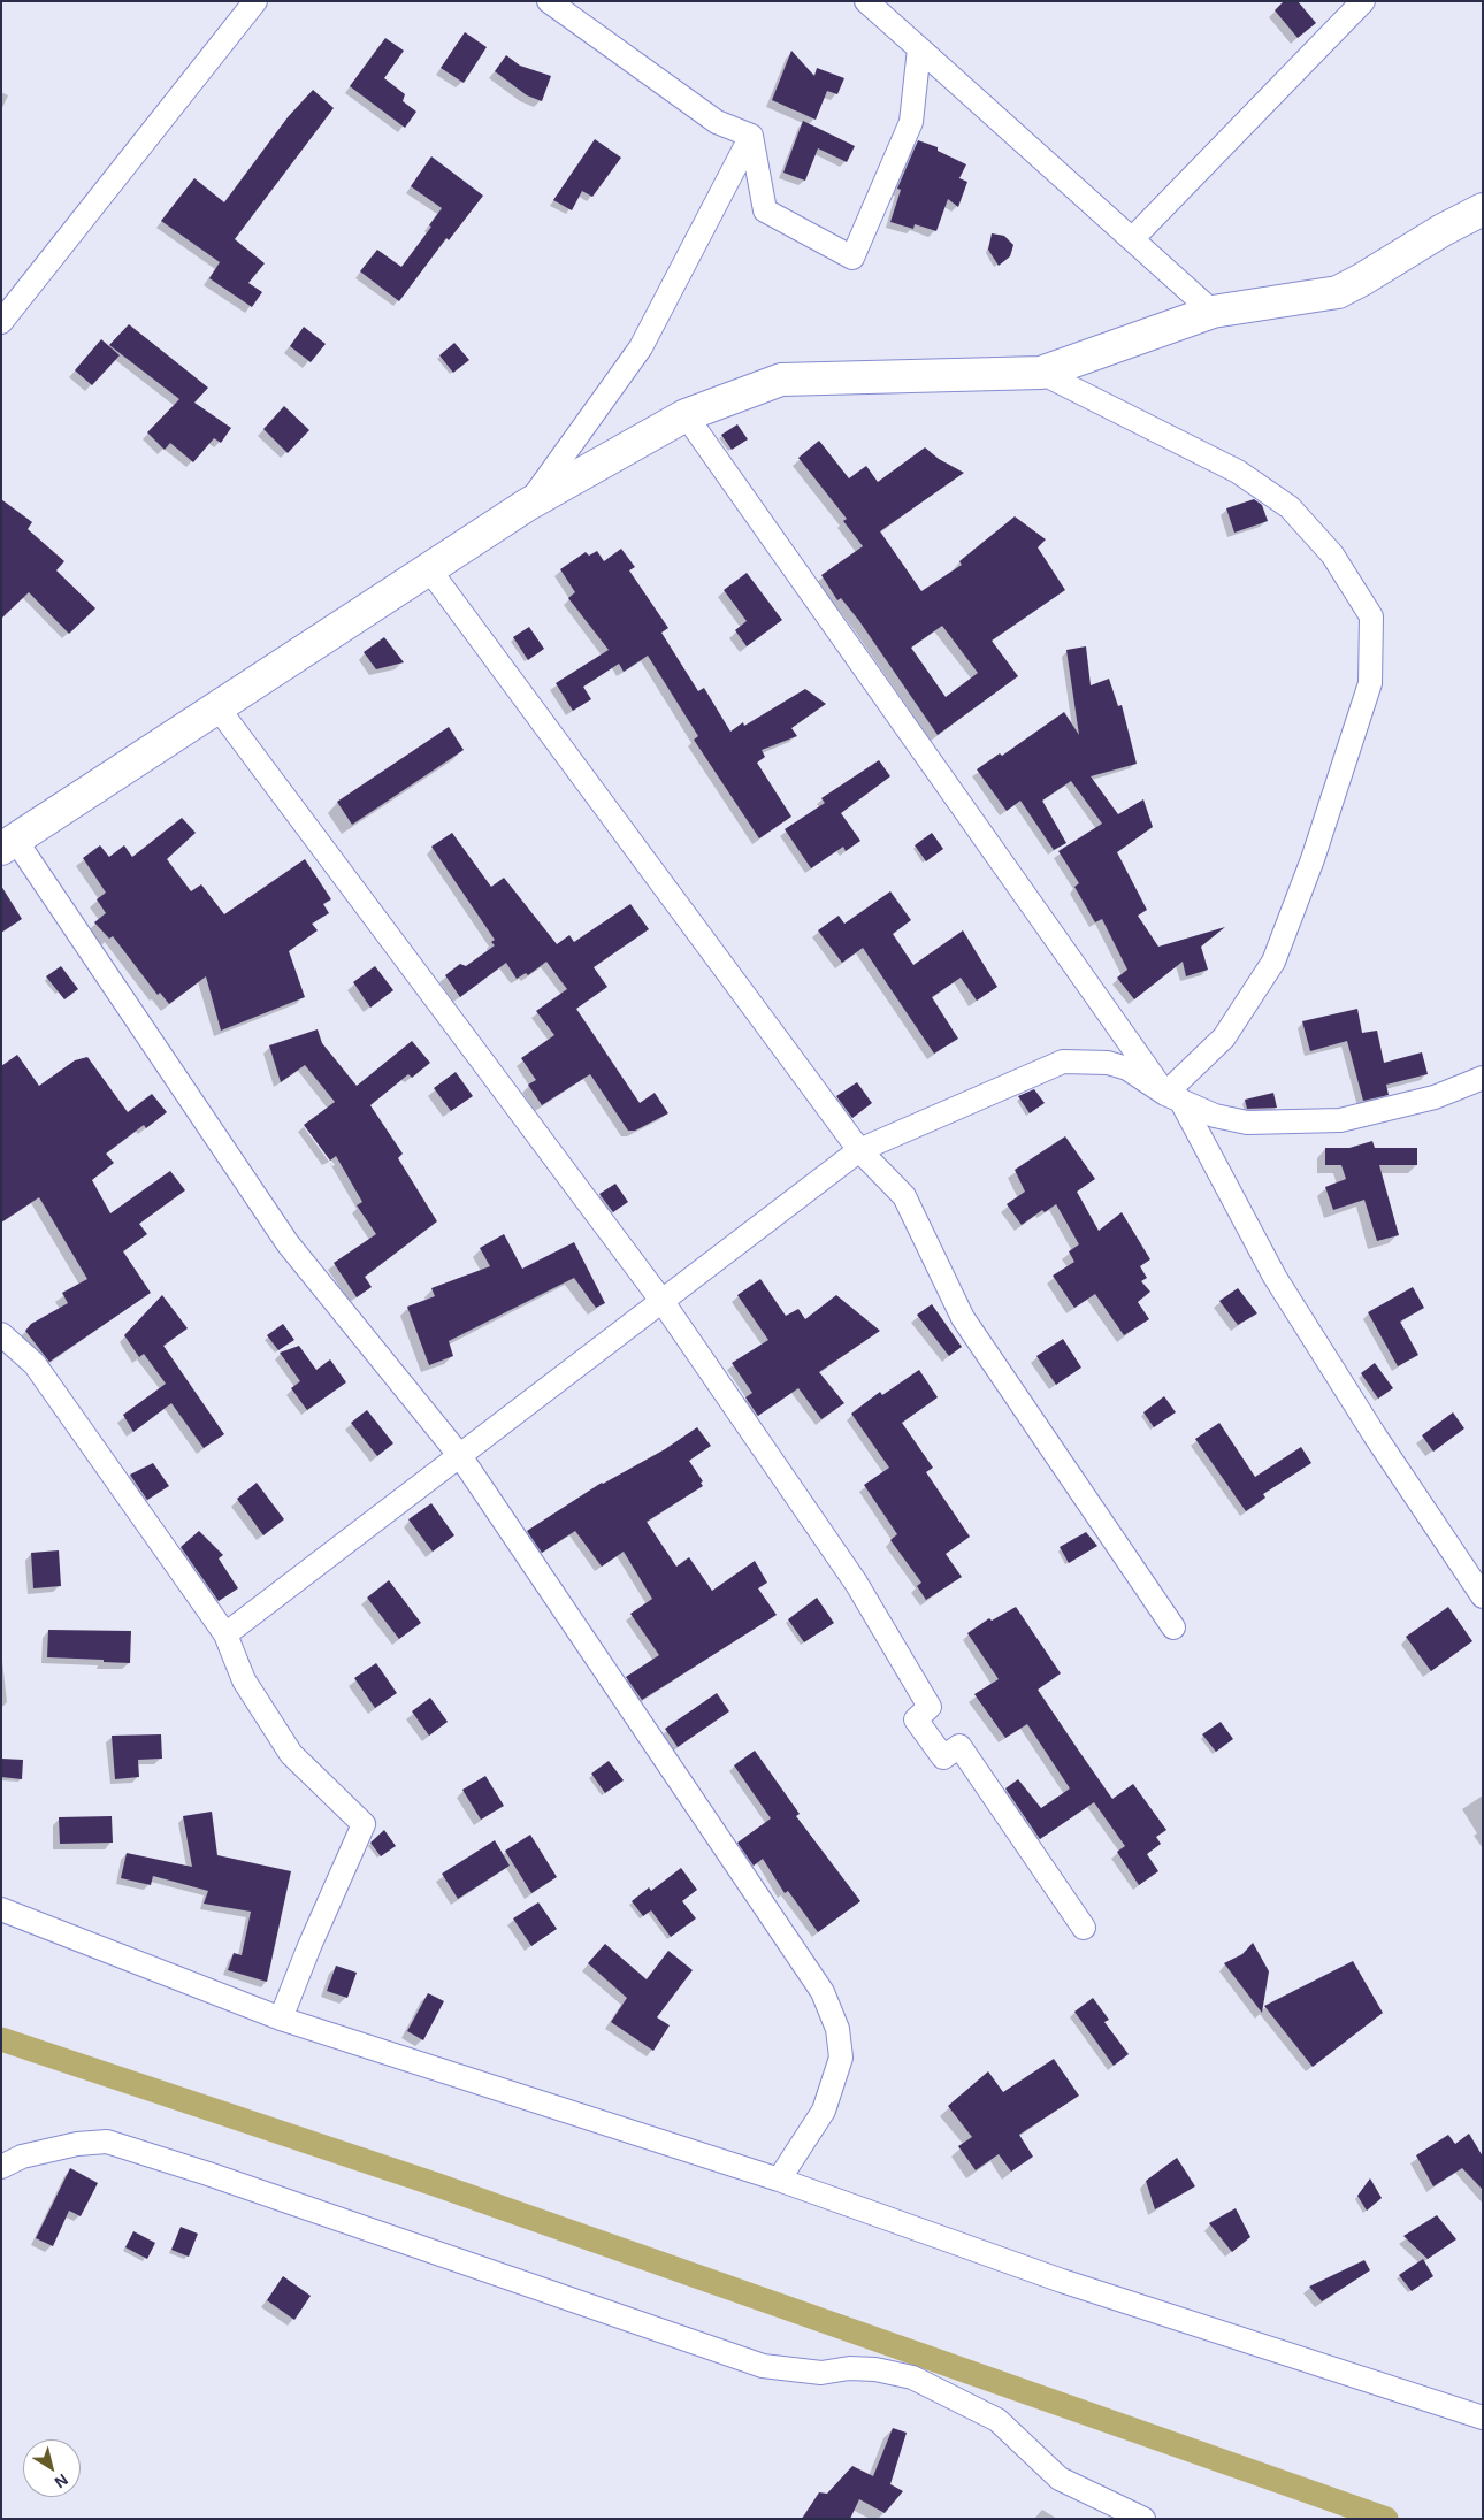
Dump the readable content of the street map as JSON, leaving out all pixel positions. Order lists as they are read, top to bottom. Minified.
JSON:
{"north":"bottom right"}
